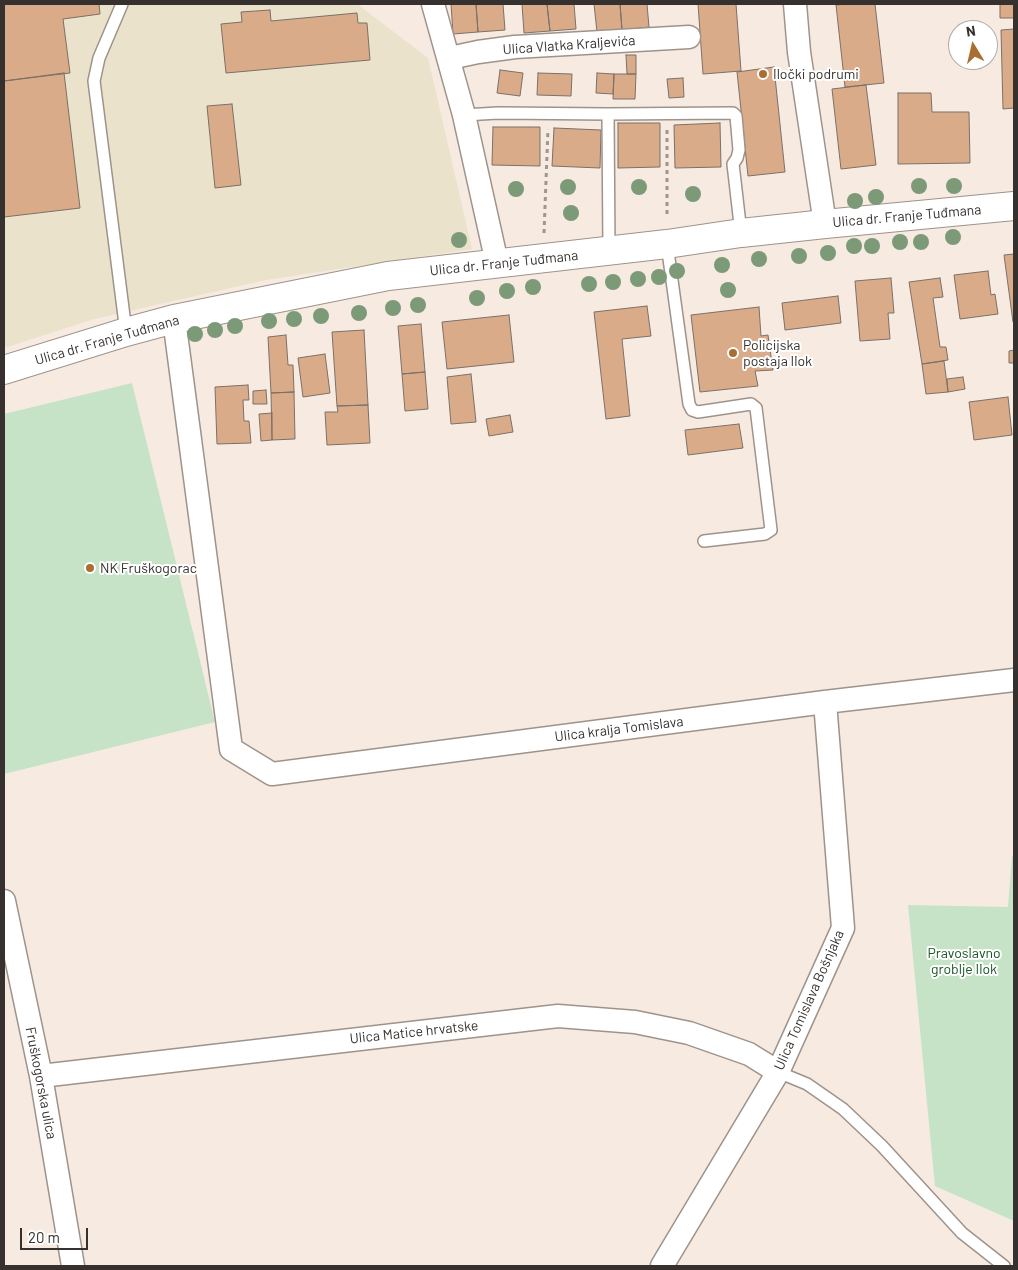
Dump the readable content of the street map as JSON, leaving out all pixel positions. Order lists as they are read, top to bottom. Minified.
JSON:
{"streets":{"main road":["Ulica dr. Franje Tuđmana"],"street":["Ulica Vlatka Kraljevića","Ulica kralja Tomislava","Ulica Tomislava Bošnjaka","Ulica Matice hrvatske","Fruškogorska ulica"]},"crossings":[["Ulica dr. Franje Tuđmana","Ulica kralja Tomislava"],["Ulica kralja Tomislava","Ulica Tomislava Bošnjaka"],["Ulica Tomislava Bošnjaka","Ulica Matice hrvatske"],["Ulica Matice hrvatske","Fruškogorska ulica"]],"parks":["Pravoslavno groblje Ilok"],"places":["Iločki podrumi","Policijska postaja Ilok","NK Fruškogorac"],"scale_bar":"20 m","north":"top"}
